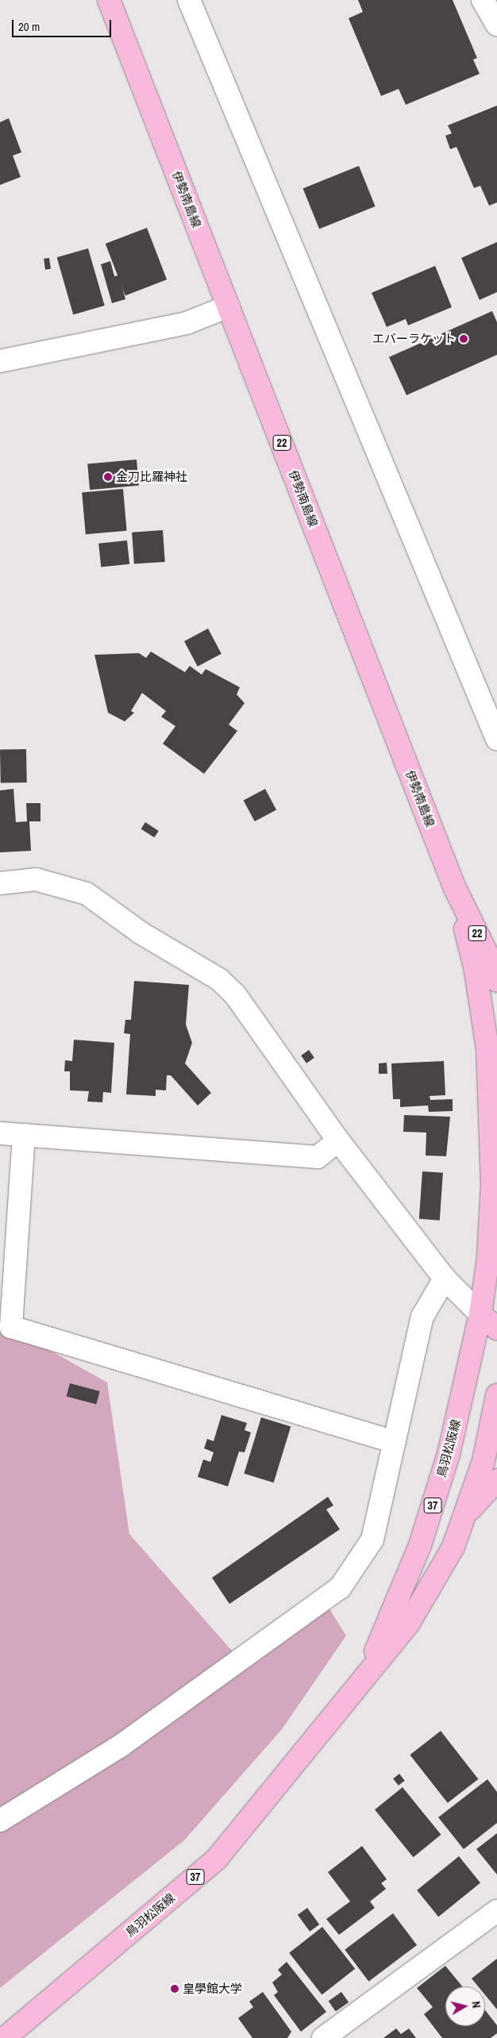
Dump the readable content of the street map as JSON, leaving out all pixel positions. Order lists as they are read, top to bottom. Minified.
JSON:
{"streets":{"main road":["伊勢南島線","22","鳥羽松阪線","37"]},"crossings":[["伊勢南島線","鳥羽松阪線"]],"places":["エバーラケット","金刀比羅神社","皇學館大学"],"scale_bar":"20 m","north":"right"}
